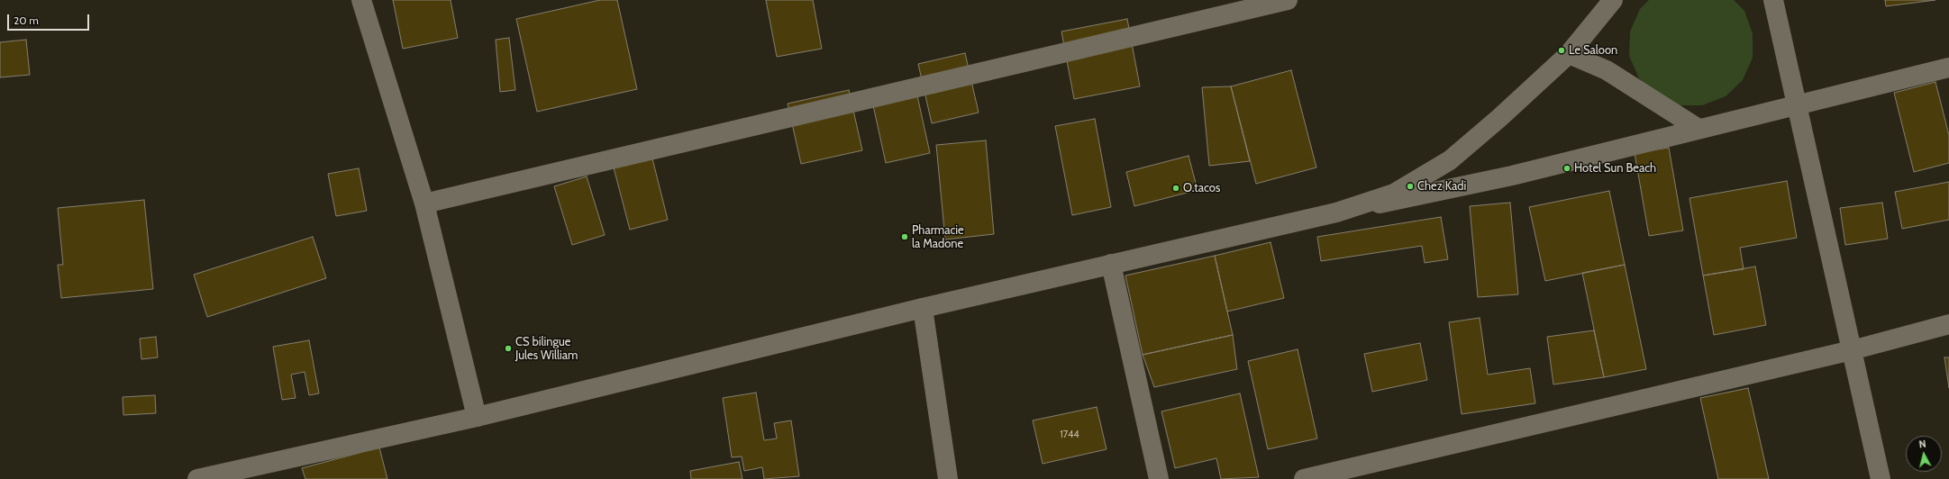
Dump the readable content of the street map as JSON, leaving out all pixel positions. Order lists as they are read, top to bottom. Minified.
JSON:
{"places":["Le Saloon","Hotel Sun Beach","Chez Kadi","O.tacos","Pharmacie la Madone","CS bilingue Jules William"],"house_numbers":["1744"],"scale_bar":"20 m","north":"top"}
